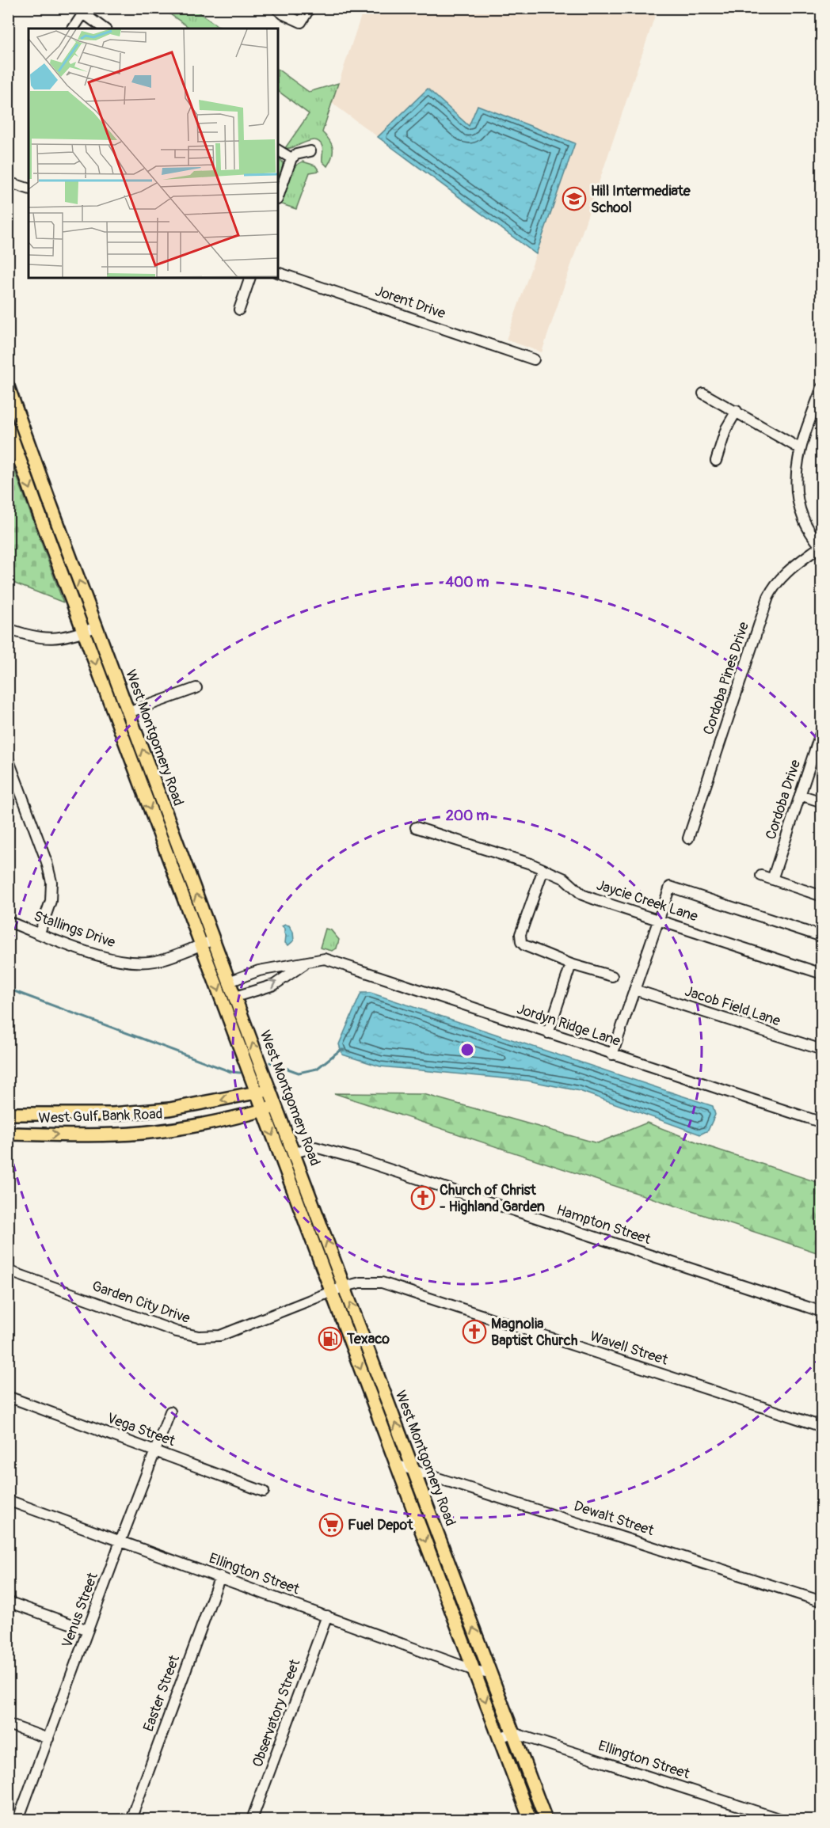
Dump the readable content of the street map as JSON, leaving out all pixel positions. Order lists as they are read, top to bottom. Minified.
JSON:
{"streets":{"main road":["West Montgomery Road","West Gulf Bank Road"],"street":["Jorent Drive","Cordoba Pines Drive","Cordoba Drive","Jaycie Creek Lane","Stallings Drive","Jacob Field Lane","Jordyn Ridge Lane","Hampton Street","Garden City Drive","Wavell Street","Vega Street","Dewalt Street","Ellington Street","Venus Street","Easter Street","Observatory Street"]},"crossings":[["West Montgomery Road","Stallings Drive"],["West Montgomery Road","Jordyn Ridge Lane"],["West Montgomery Road","West Gulf Bank Road"],["West Montgomery Road","Hampton Street"],["West Montgomery Road","Garden City Drive"],["West Montgomery Road","Wavell Street"],["West Montgomery Road","Dewalt Street"],["West Montgomery Road","Ellington Street"],["Garden City Drive","Wavell Street"],["Vega Street","Venus Street"],["Ellington Street","Venus Street"],["Ellington Street","Easter Street"],["Ellington Street","Observatory Street"]],"places":{"school or university":["Hill Intermediate School"],"church":["Church of Christ - Highland Garden","Magnolia Baptist Church"],"fuel station":["Texaco"],"supermarket":["Fuel Depot"]},"rings":["400 m","200 m"]}
